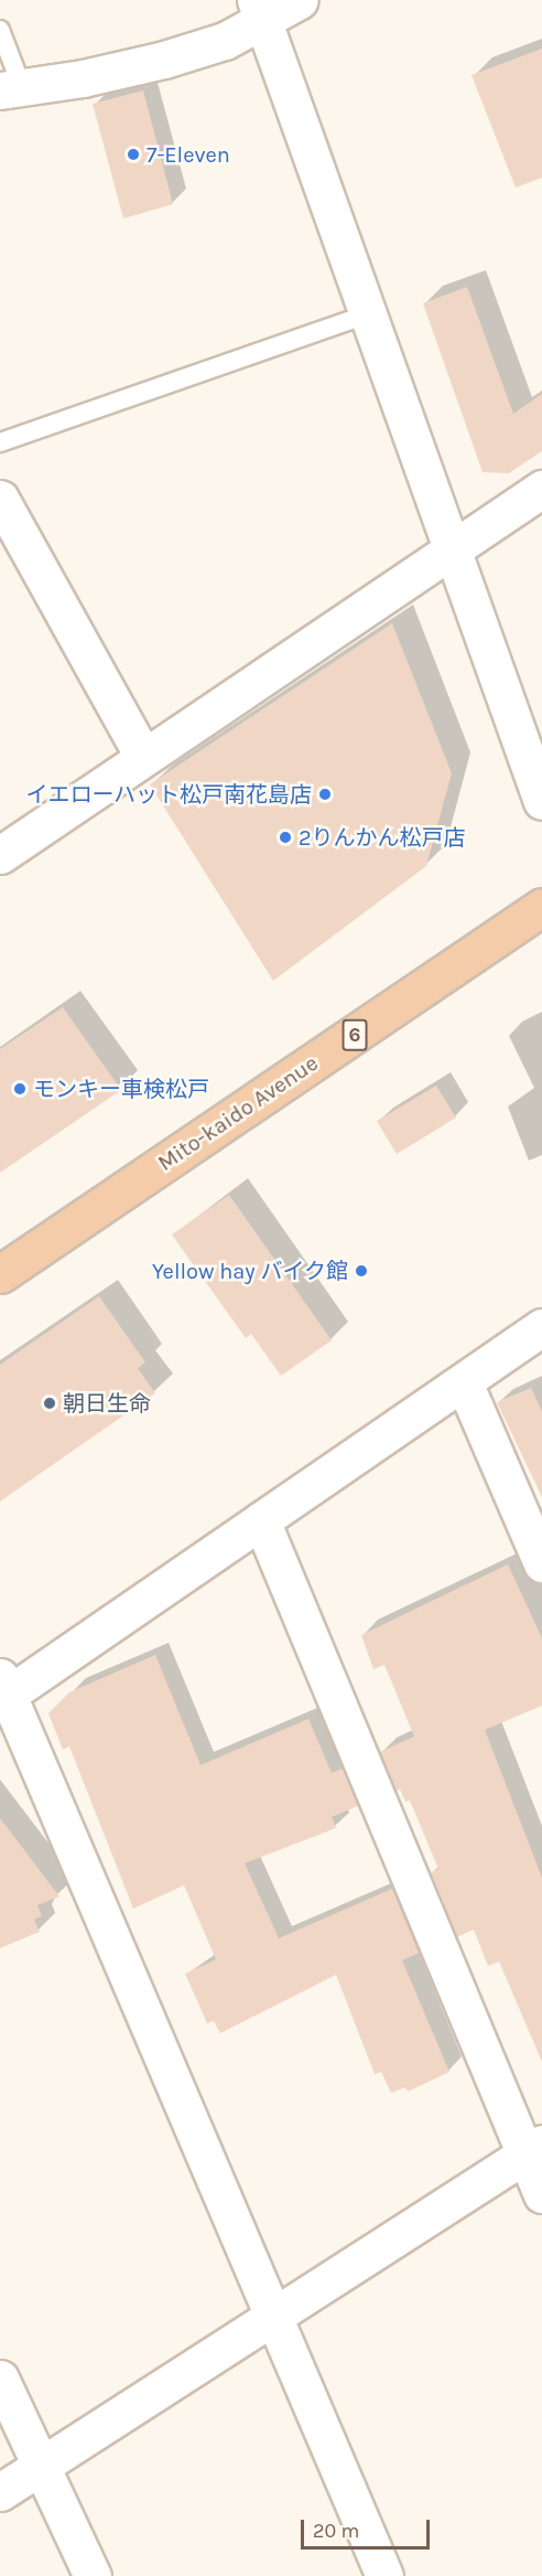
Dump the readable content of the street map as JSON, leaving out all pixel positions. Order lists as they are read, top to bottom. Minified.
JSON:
{"streets":{"highway":["6","Mito-kaido Avenue"]},"places":["7-Eleven","イエローハット松戸南花島店","2りんかん松戸店","モンキー車検松戸","Yellow hay バイク館","朝日生命"],"scale_bar":"20 m"}
